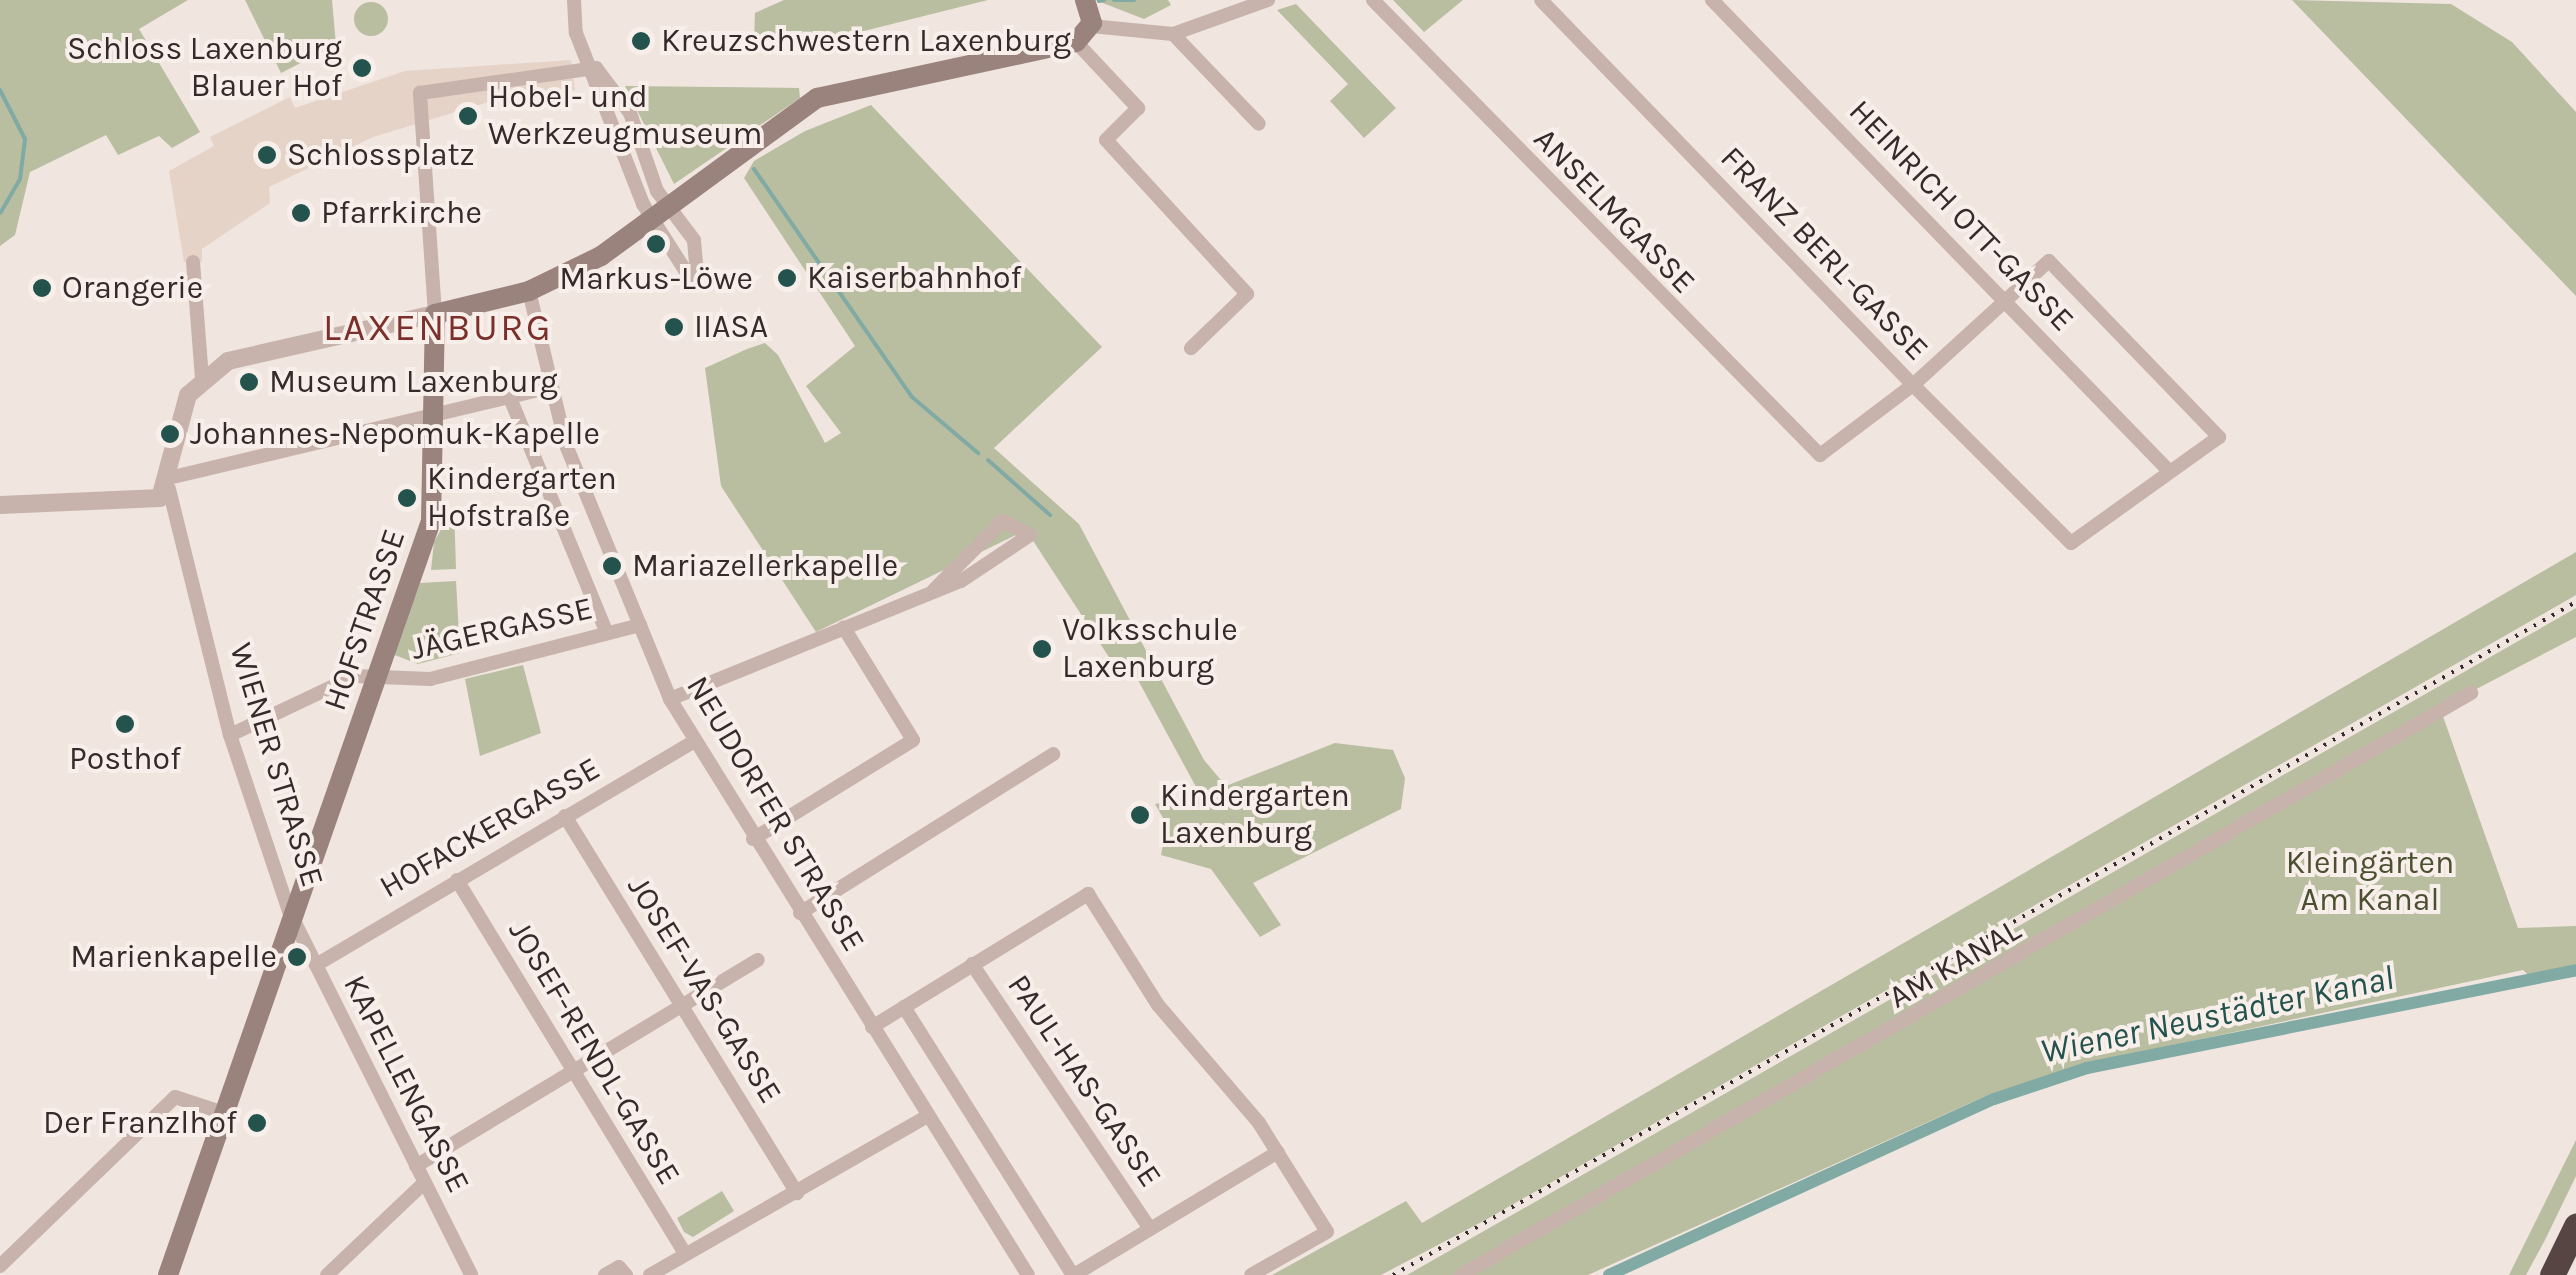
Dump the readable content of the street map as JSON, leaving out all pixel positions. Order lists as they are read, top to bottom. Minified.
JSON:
{"streets":{"main road":["HOFSTRASSE","WIENER STRASSE"],"street":["ANSELMGASSE","HEINRICH OTT-GASSE","FRANZ BERL-GASSE","JÄGERGASSE","NEUDORFER STRASSE","HOFACKERGASSE","AM KANAL","JOSEF-VAS-GASSE","JOSEF-RENDL-GASSE","PAUL-HAS-GASSE","KAPELLENGASSE"]},"crossings":[["ANSELMGASSE","FRANZ BERL-GASSE"],["HEINRICH OTT-GASSE","FRANZ BERL-GASSE"],["HOFSTRASSE","JÄGERGASSE"],["HOFSTRASSE","WIENER STRASSE"],["HOFSTRASSE","KAPELLENGASSE"],["JÄGERGASSE","WIENER STRASSE"],["JÄGERGASSE","NEUDORFER STRASSE"],["WIENER STRASSE","KAPELLENGASSE"],["NEUDORFER STRASSE","HOFACKERGASSE"],["HOFACKERGASSE","JOSEF-VAS-GASSE"],["HOFACKERGASSE","JOSEF-RENDL-GASSE"],["HOFACKERGASSE","KAPELLENGASSE"]],"districts":["LAXENBURG"],"water":["Wiener Neustädter Kanal"],"parks":["Kleingärten Am Kanal"],"places":["Kreuzschwestern Laxenburg","Schloss Laxenburg Blauer Hof","Hobel- und Werkzeugmuseum","Schlossplatz","Pfarrkirche","Markus-Löwe","Kaiserbahnhof","Orangerie","IIASA","Museum Laxenburg","Johannes-Nepomuk-Kapelle","Kindergarten Hofstraße","Mariazellerkapelle","Volksschule Laxenburg","Posthof","Kindergarten Laxenburg","Marienkapelle","Der Franzlhof"]}
